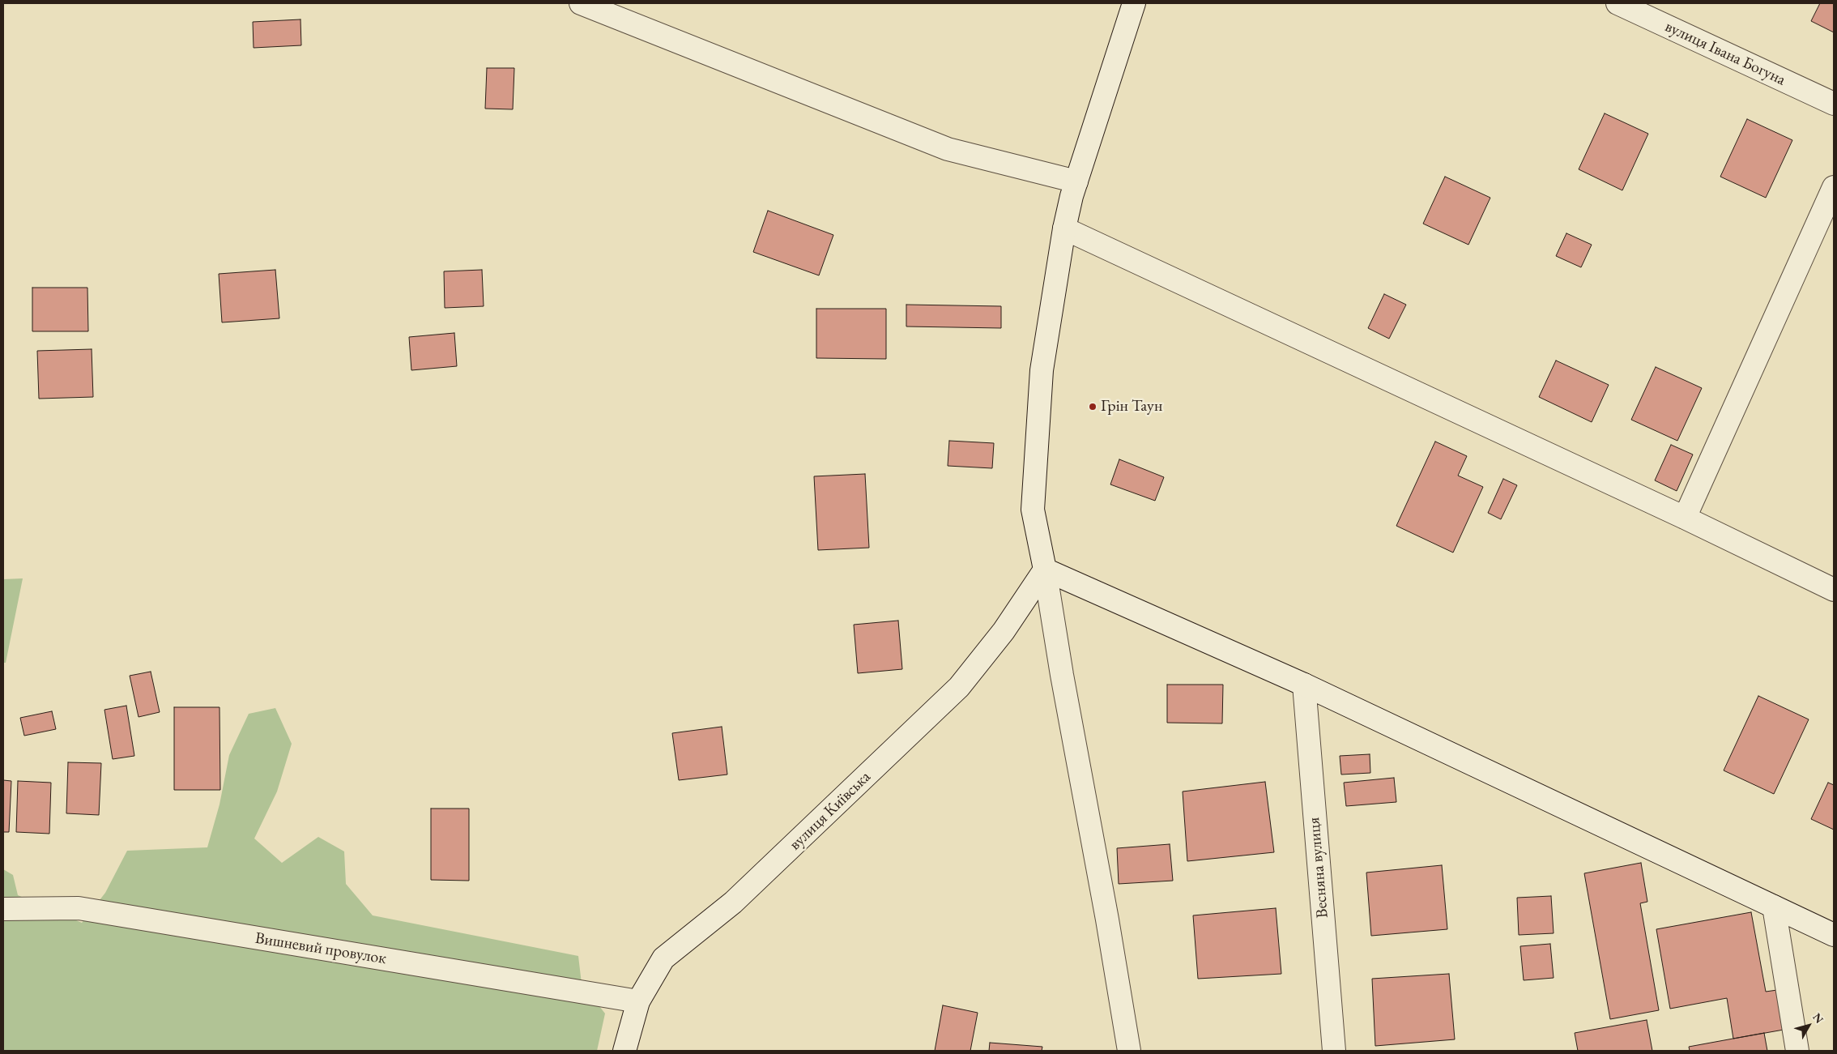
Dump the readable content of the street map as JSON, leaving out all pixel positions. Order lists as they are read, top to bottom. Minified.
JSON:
{"streets":{"street":["вулиця Івана Богуна","вулиця Київська","Весняна вулиця","Вишневий провулок"]},"crossings":[["вулиця Київська","Вишневий провулок"]],"places":["Грін Таун"],"north":"top right"}
